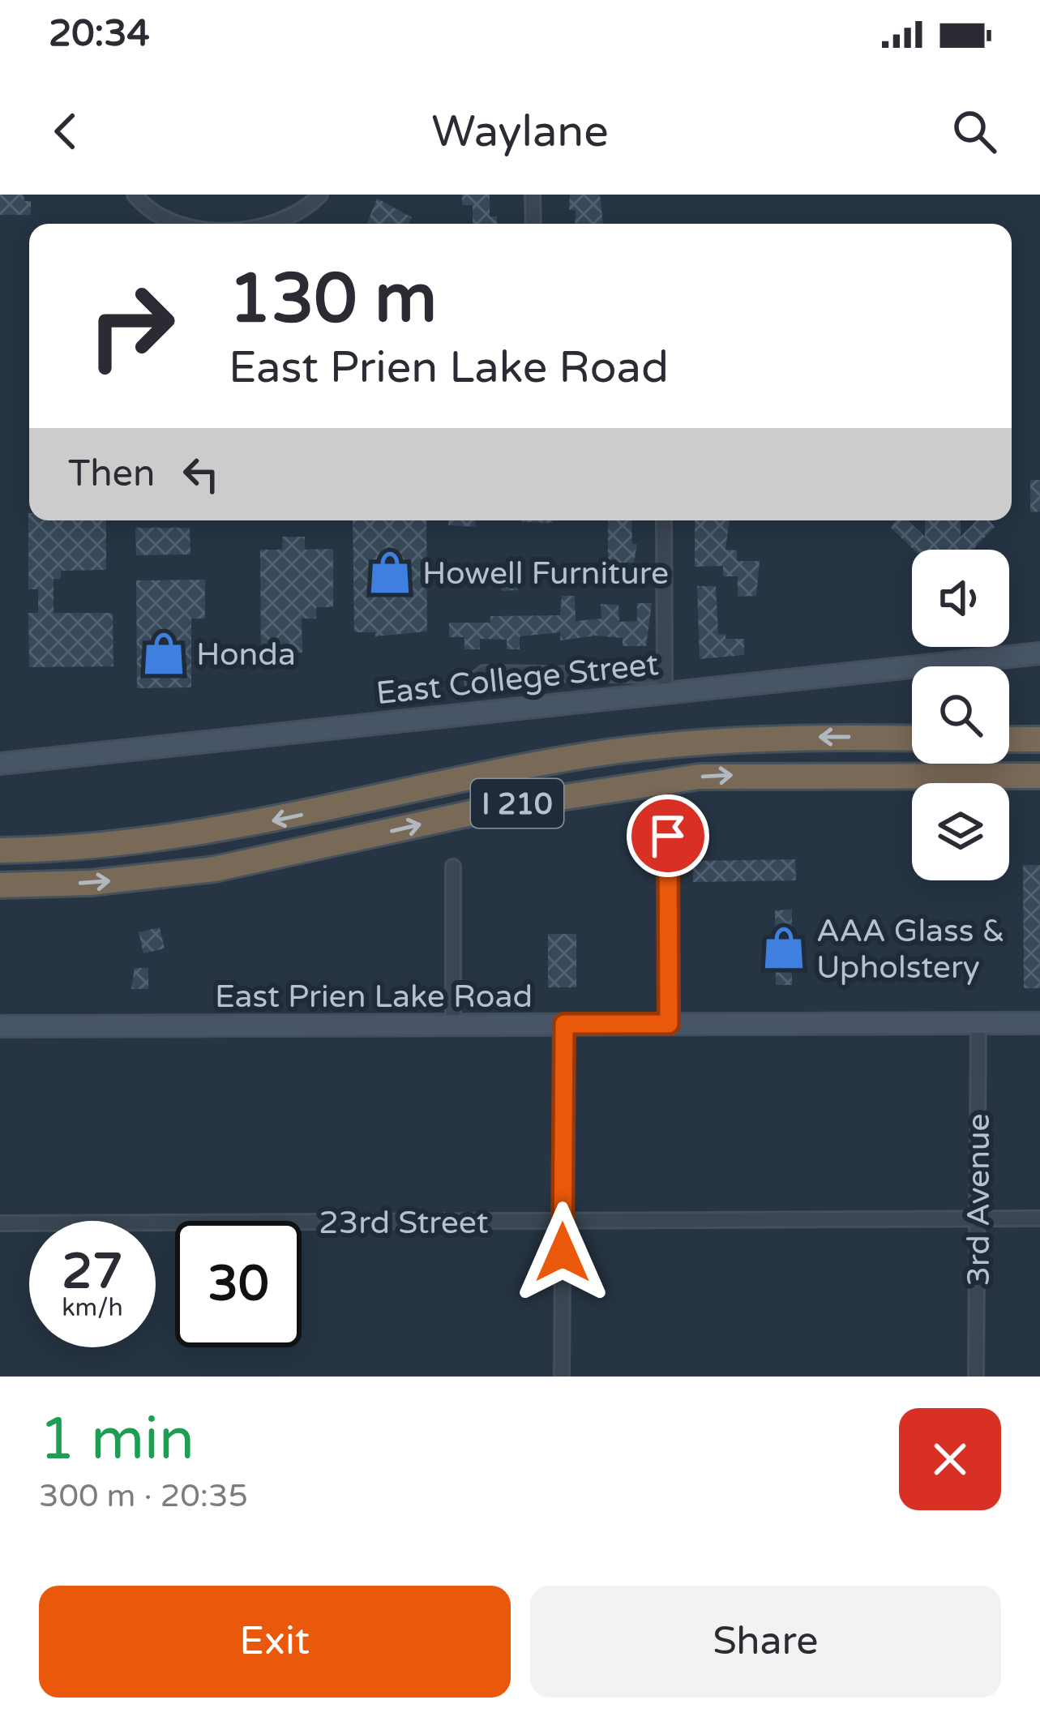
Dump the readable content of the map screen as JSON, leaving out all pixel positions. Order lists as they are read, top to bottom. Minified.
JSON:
{"streets":{"highway":["I 210"],"street":["East College Street","East Prien Lake Road","3rd Avenue","23rd Street"]},"crossings":[["East Prien Lake Road","3rd Avenue"],["3rd Avenue","23rd Street"]],"places":{"shop":["Howell Furniture","Honda","AAA Glass & Upholstery"]},"page":{"status":"20:34","header":"Waylane","turn":["130 m","East Prien Lake Road"],"then":"Then","speed":"27 km/h","limit":"30","heading":["1 min","300 m · 20:35"],"buttons":["Exit","Share"]}}
